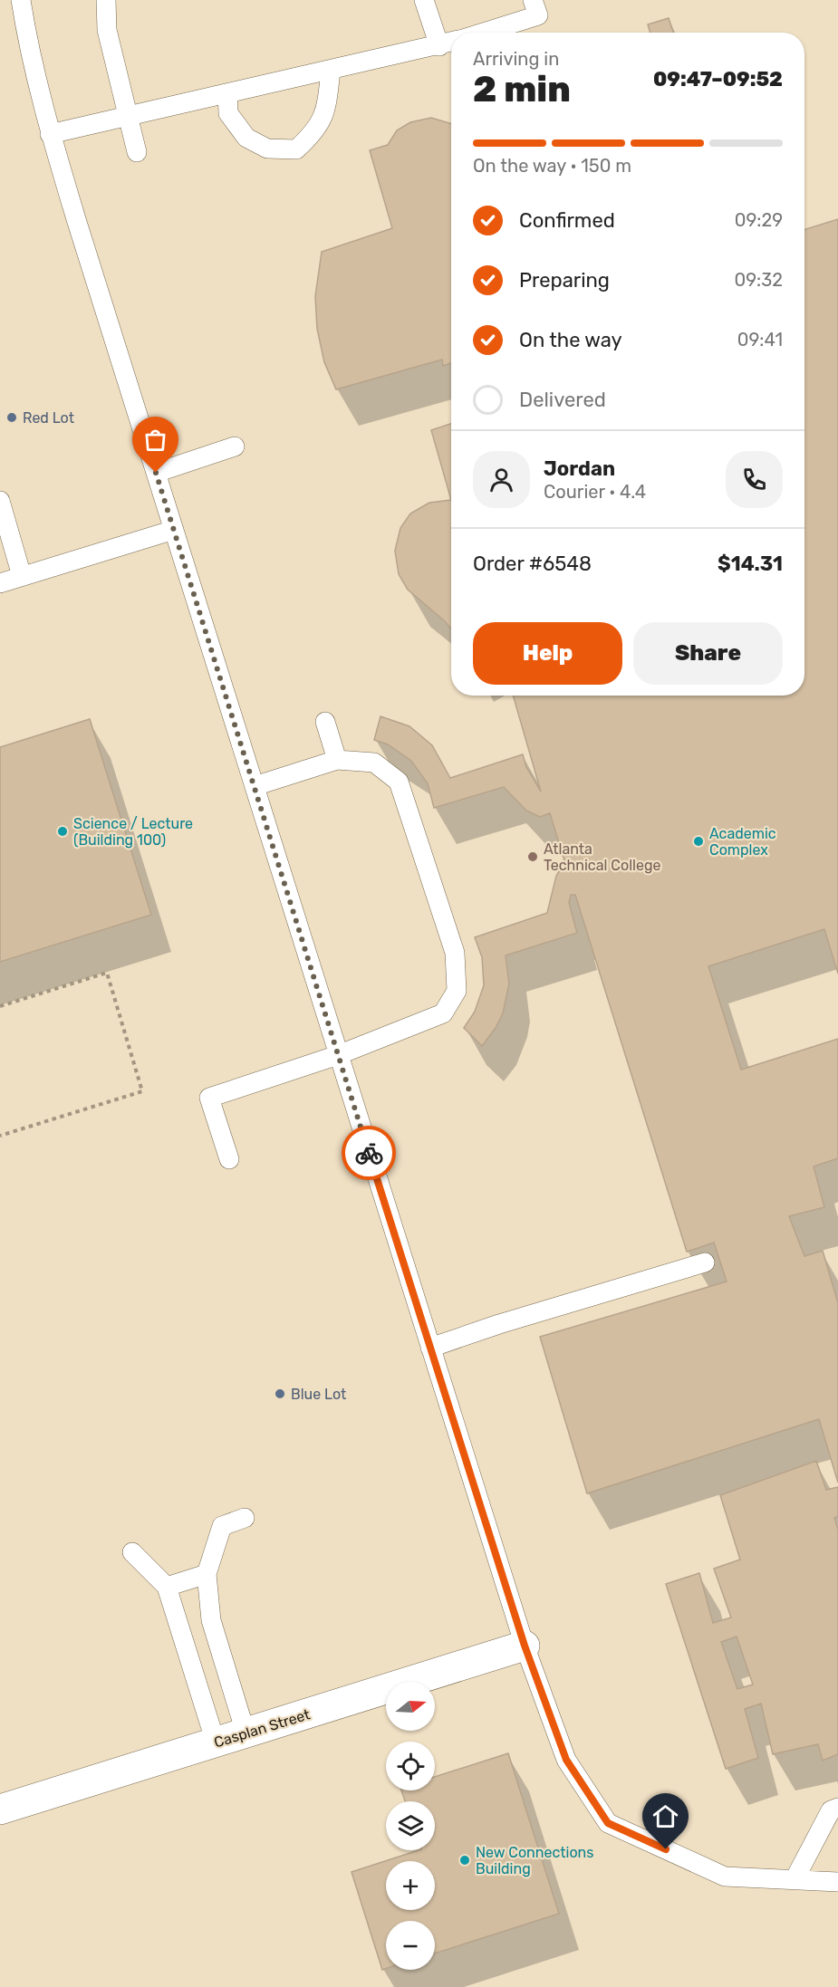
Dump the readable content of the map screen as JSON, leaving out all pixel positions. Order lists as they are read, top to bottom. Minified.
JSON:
{"streets":{"street":["Casplan Street"]},"places":["Red Lot","Science / Lecture (Building 100)","Academic Complex","Atlanta Technical College","Blue Lot","New Connections Building"],"north":"right","page":{"heading":["2 min","Arriving in","09:47–09:52"],"panel":["Jordan","Courier · 4.4","Order #6548","$14.31"],"bar":"On the way · 150 m","list":[["Confirmed","09:29"],["Preparing","09:32"],["On the way","09:41"],"Delivered"],"buttons":["Help","Share"],"map_buttons":["+","−"]}}
